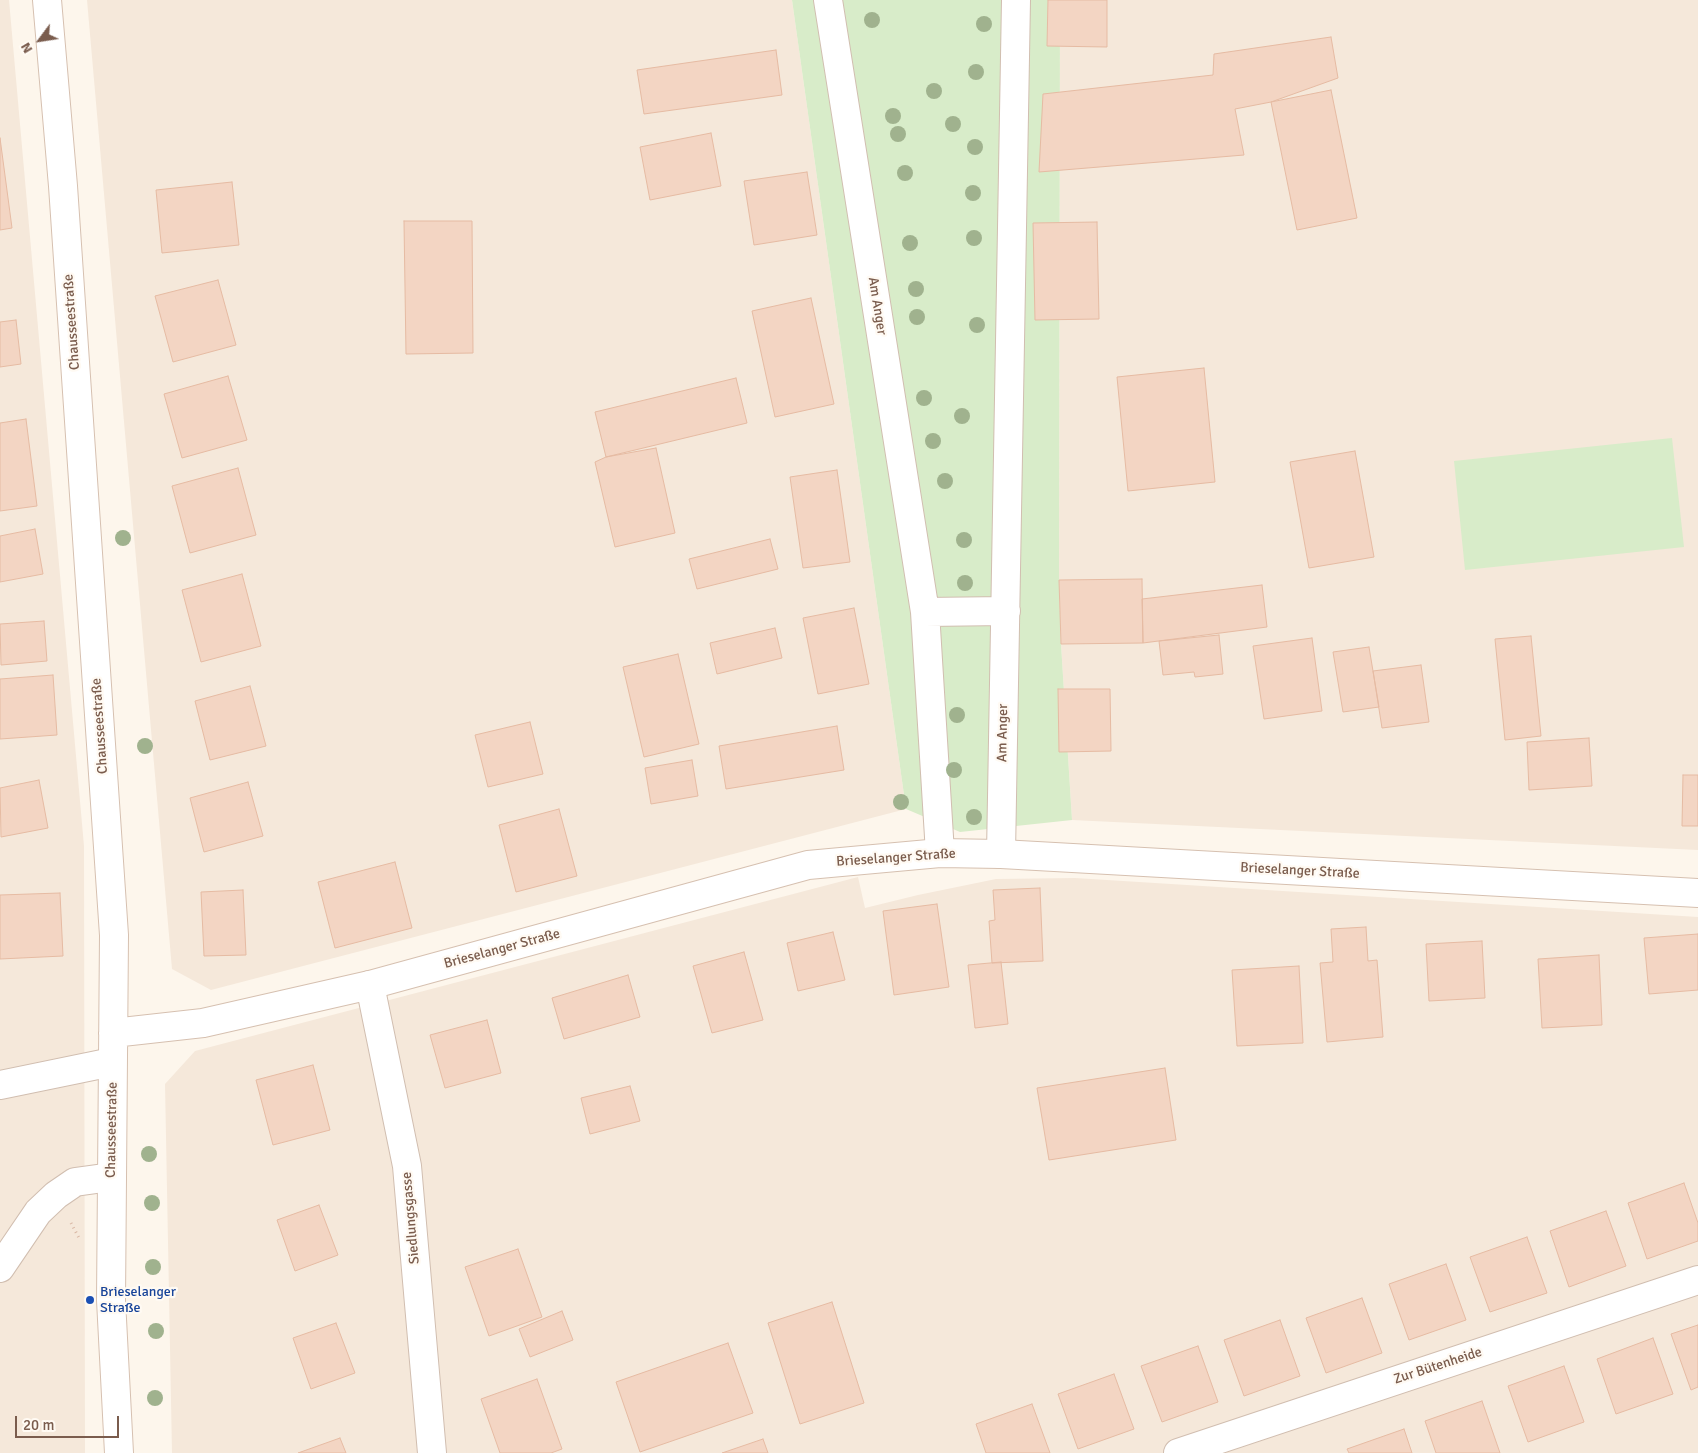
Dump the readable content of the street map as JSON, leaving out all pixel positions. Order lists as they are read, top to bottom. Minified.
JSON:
{"streets":{"street":["Am Anger","Chausseestraße","Brieselanger Straße","Siedlungsgasse","Zur Bütenheide"]},"crossings":[["Am Anger","Brieselanger Straße"],["Chausseestraße","Brieselanger Straße"],["Brieselanger Straße","Siedlungsgasse"]],"places":["Brieselanger Straße"],"scale_bar":"20 m","north":"bottom left"}
